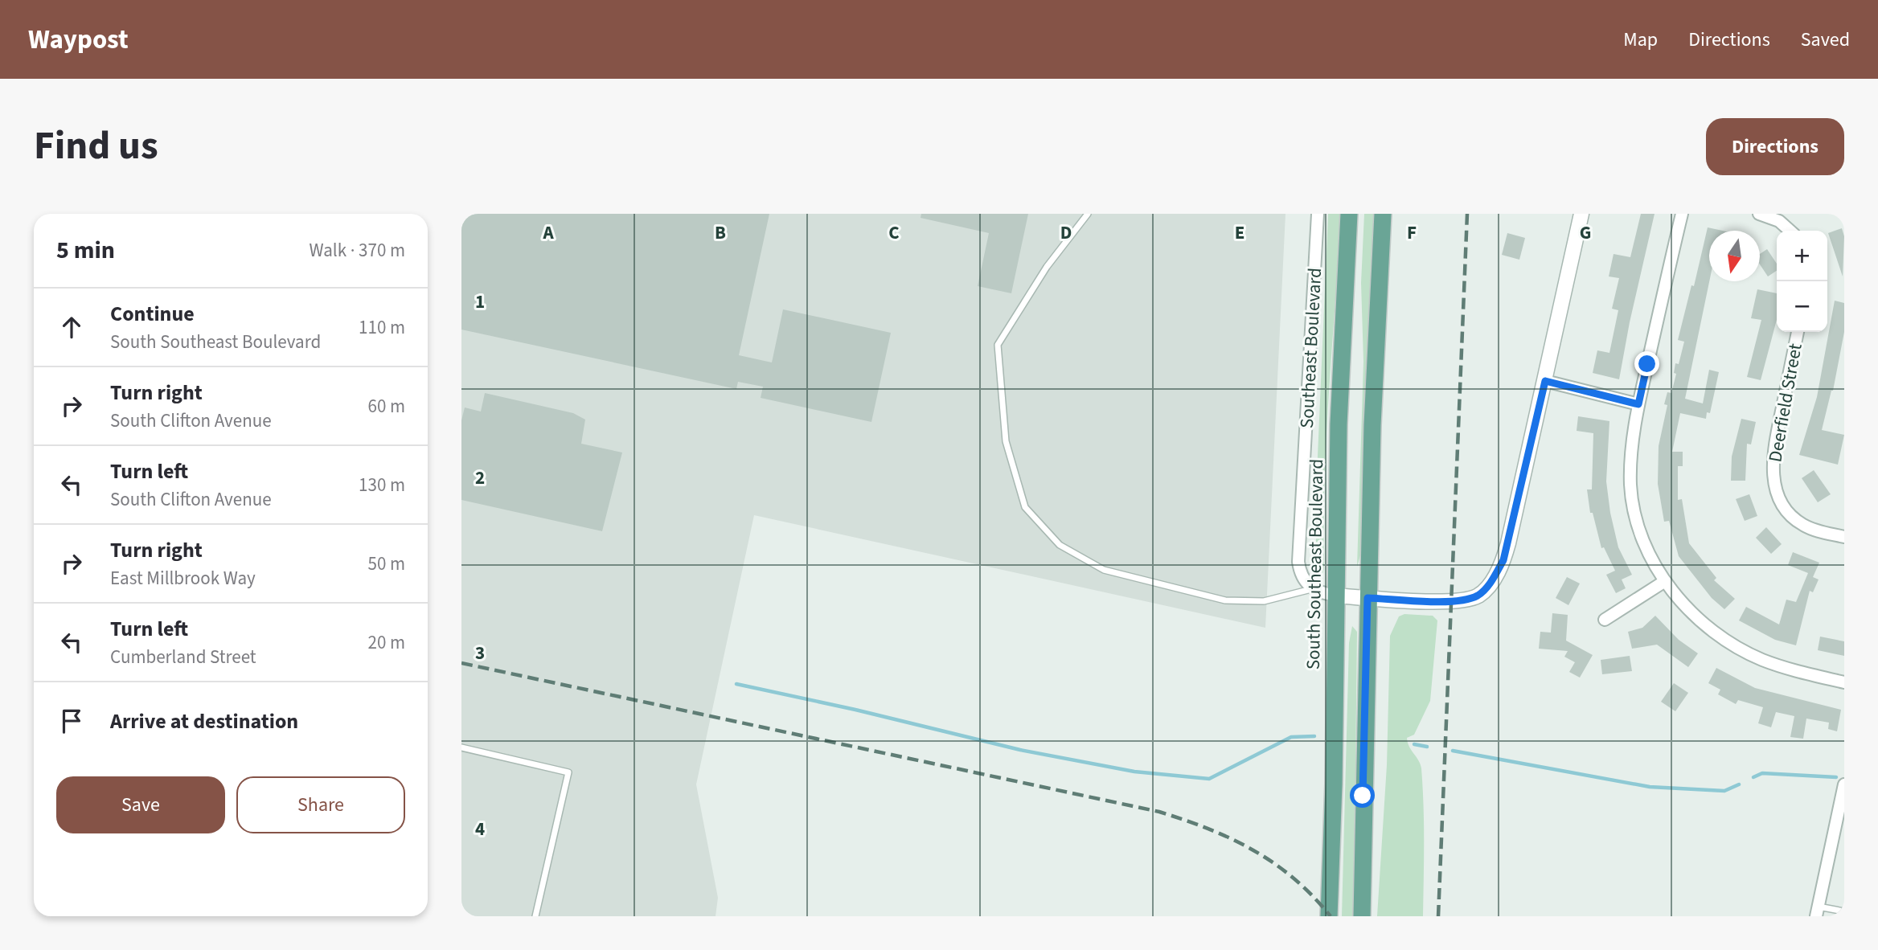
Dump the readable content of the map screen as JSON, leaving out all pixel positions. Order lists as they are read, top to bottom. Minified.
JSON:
{"streets":{"main road":["South Southeast Boulevard"],"street":["Southeast Boulevard","Deerfield Street"]},"north":"bottom","page":{"header":"Waypost","nav":["Map","Directions","Saved"],"title":"Find us","buttons":["Directions",["Save","Share"]],"heading":["5 min","Walk · 370 m"],"map_buttons":["+","−"],"list":[["Continue","South Southeast Boulevard","110 m"],["Turn right","South Clifton Avenue","60 m"],["Turn left","South Clifton Avenue","130 m"],["Turn right","East Millbrook Way","50 m"],["Turn left","Cumberland Street","20 m"],"Arrive at destination"]},"grid":{"columns":["A","B","C","D","E","F","G"],"rows":["1","2","3","4"]}}
